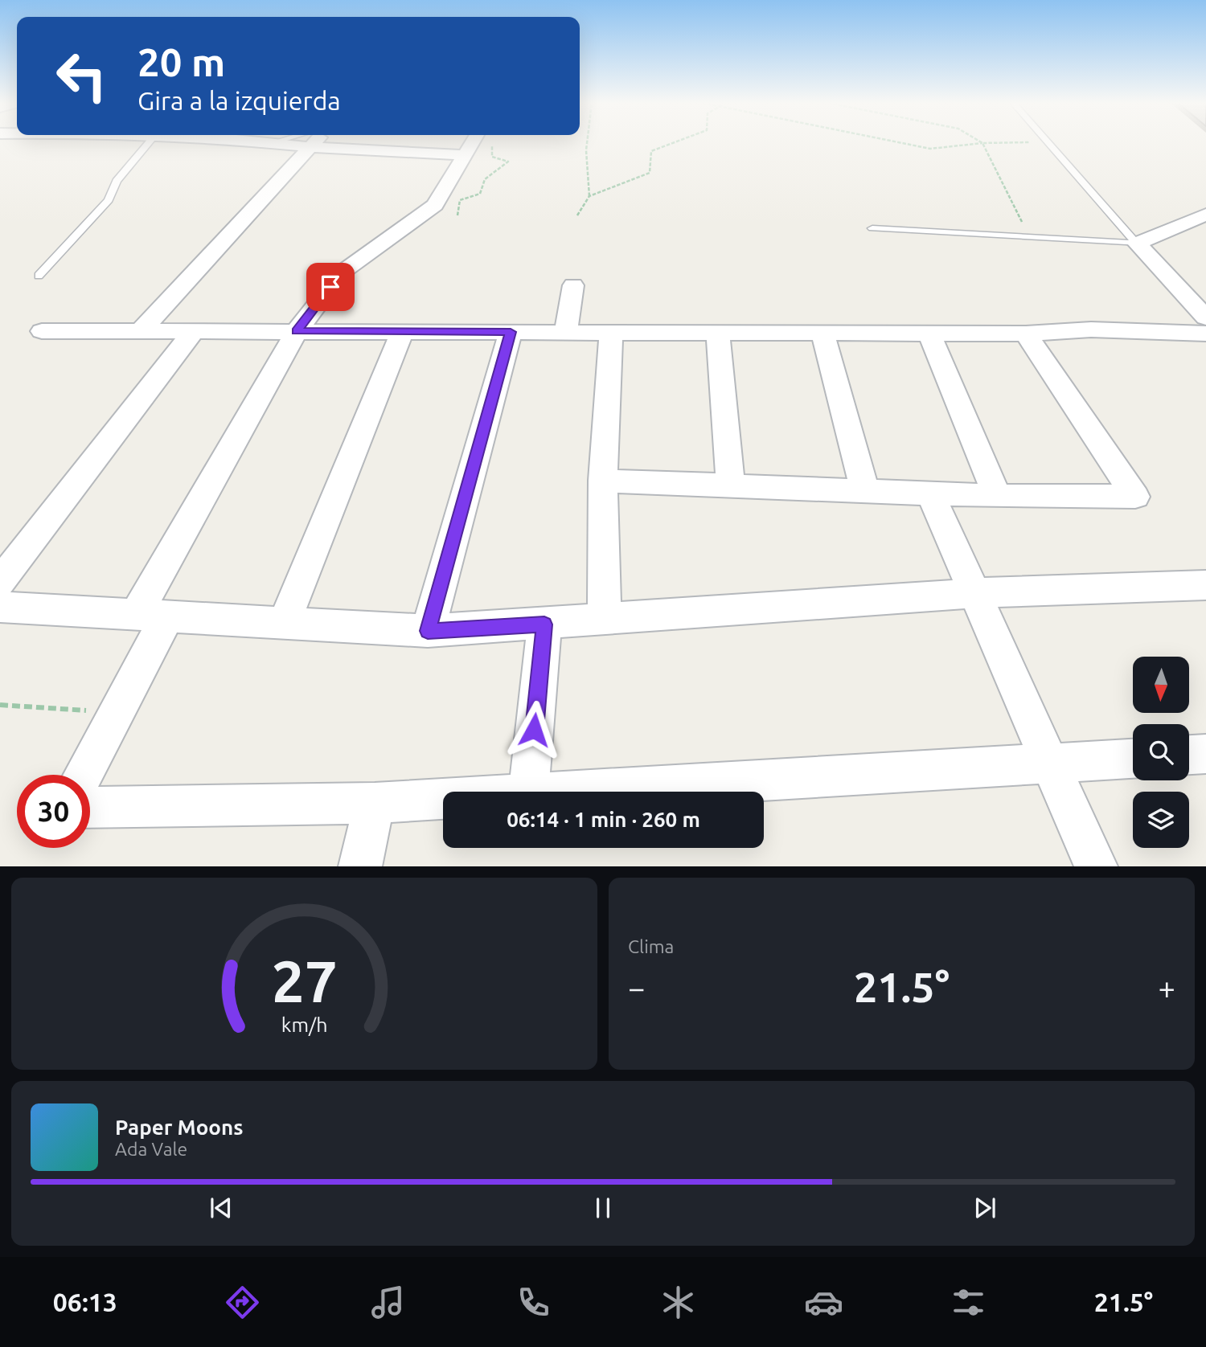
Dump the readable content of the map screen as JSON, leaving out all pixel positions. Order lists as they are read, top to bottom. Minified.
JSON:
{"north":"bottom","page":{"turn":["20 m","Gira a la izquierda"],"limit":"30","trip":"06:14 · 1 min · 260 m","tile":"Clima","heat":["−","21.5°","+"],"song":["Paper Moons","Ada Vale"],"tabs":["06:13","21.5°"],"gauge":["27","km/h"]}}
